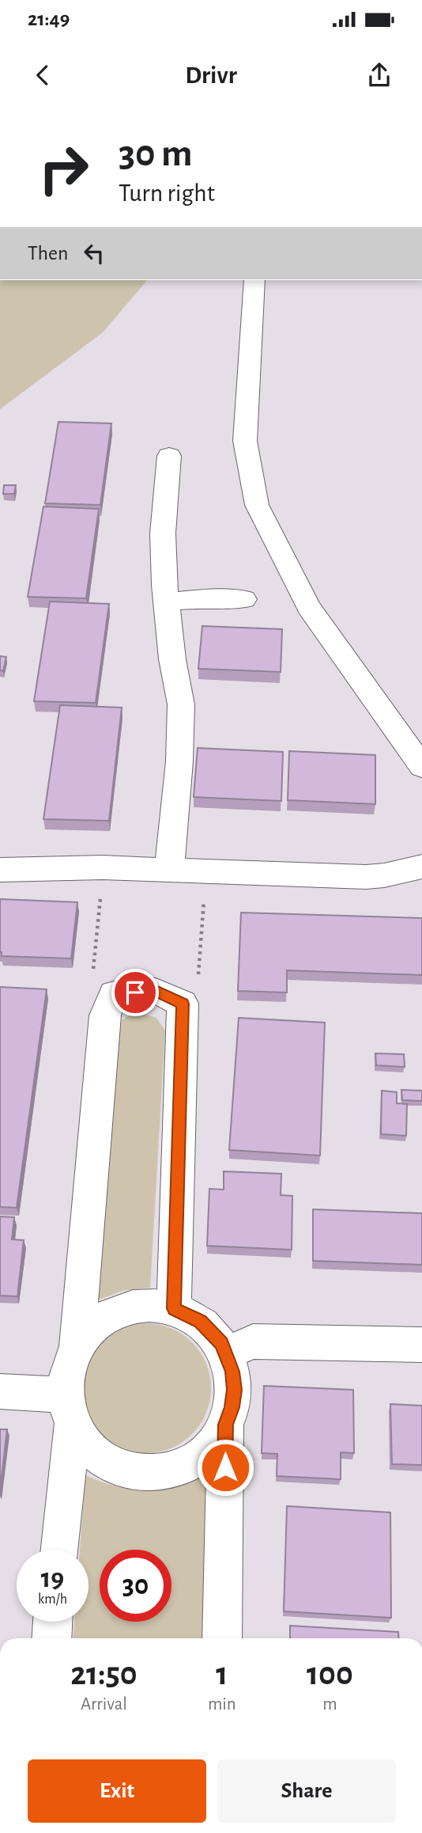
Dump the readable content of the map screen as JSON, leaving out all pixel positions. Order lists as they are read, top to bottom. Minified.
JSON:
{"page":{"status":"21:49","header":"Drivr","turn":["30 m","Turn right"],"then":"Then","speed":"19 km/h","limit":"30","eta":["21:50","Arrival","1","min","100","m"],"buttons":["Exit","Share"]}}
